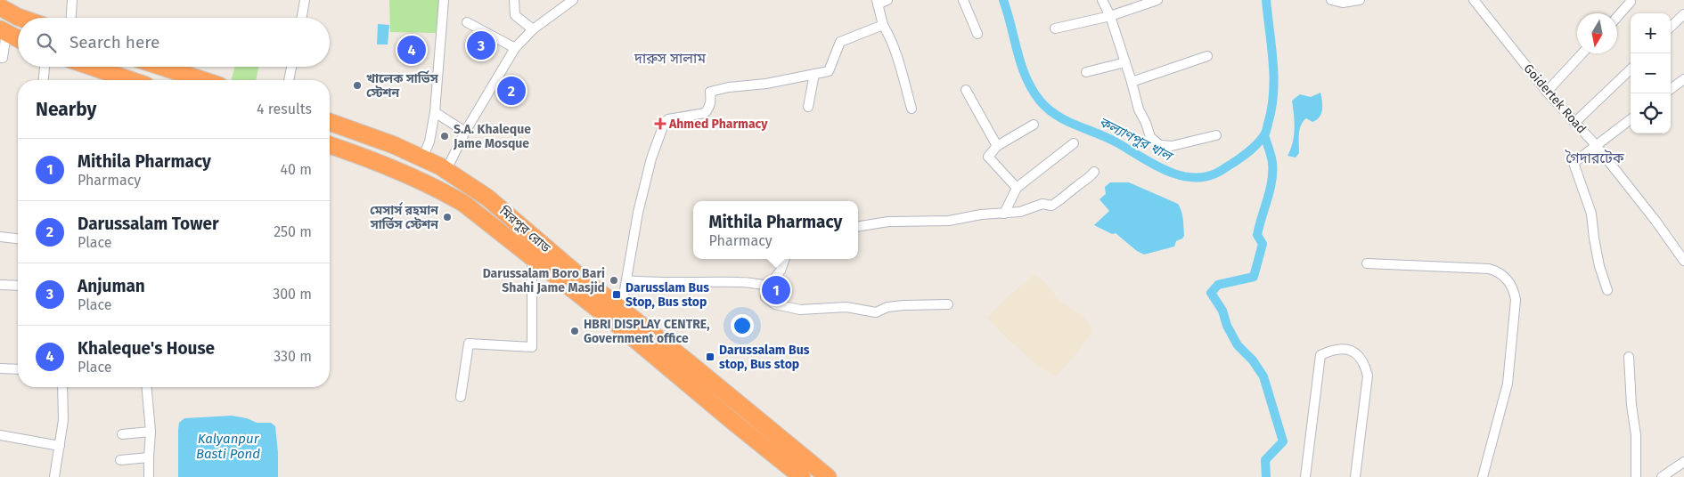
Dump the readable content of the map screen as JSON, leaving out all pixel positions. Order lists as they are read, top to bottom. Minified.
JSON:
{"streets":{"highway":["মিরপুর রোড"],"street":["Goidertek Road"]},"districts":["দারুস সালাম","গৈদারটেক"],"water":["কল্যাণপুর খাল","Kalyanpur Basti Pond"],"places":{"other":["খালেক সার্ভিস স্টেশন","S.A. Khaleque Jame Mosque","মেসার্স রহমান সার্ভিস স্টেশন","Darussalam Boro Bari Shahi Jame Masjid","HBRI DISPLAY CENTRE, Government office"],"health":["Ahmed Pharmacy"],"transit":["Darusslam Bus Stop, Bus stop","Darussalam Bus stop, Bus stop"]},"north":"bottom","page":{"map_buttons":["+","−"],"search":"Search here","pins":["3","4","2","1"],"heading":["Nearby","4 results"],"list":[{"mark":"1","name":"Mithila Pharmacy","note":"Pharmacy","value":"40 m"},{"mark":"2","name":"Darussalam Tower","note":"Place","value":"250 m"},{"mark":"3","name":"Anjuman","note":"Place","value":"300 m"},{"mark":"4","name":"Khaleque's House","note":"Place","value":"330 m"}],"popup":["Mithila Pharmacy","Pharmacy"]}}
